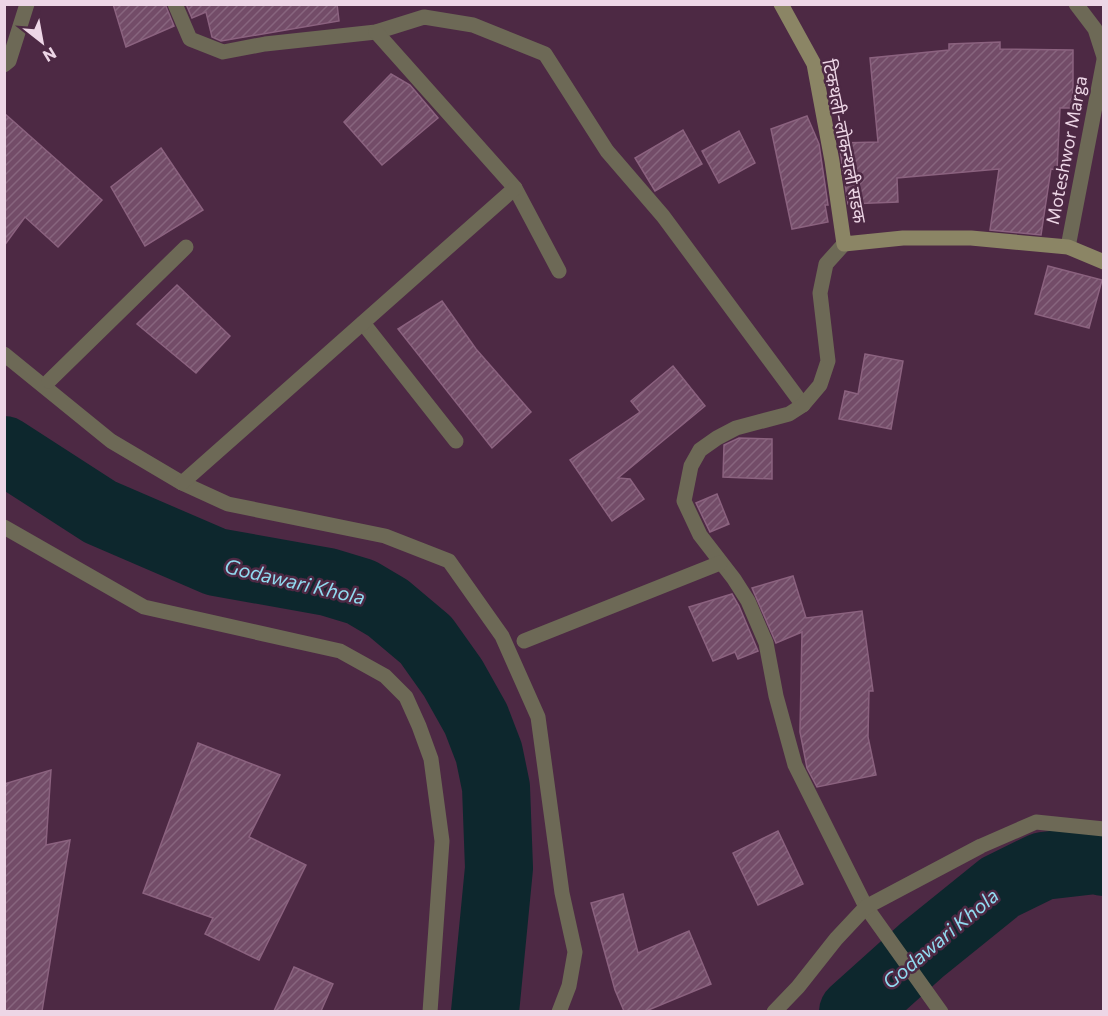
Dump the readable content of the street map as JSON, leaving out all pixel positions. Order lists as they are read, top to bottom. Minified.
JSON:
{"streets":{"main road":["टिकथली-लोकन्थली सडक"],"street":["Moteshwor Marga"]},"crossings":[["टिकथली-लोकन्थली सडक","Moteshwor Marga"]],"water":["Godawari Khola"],"north":"bottom right"}
